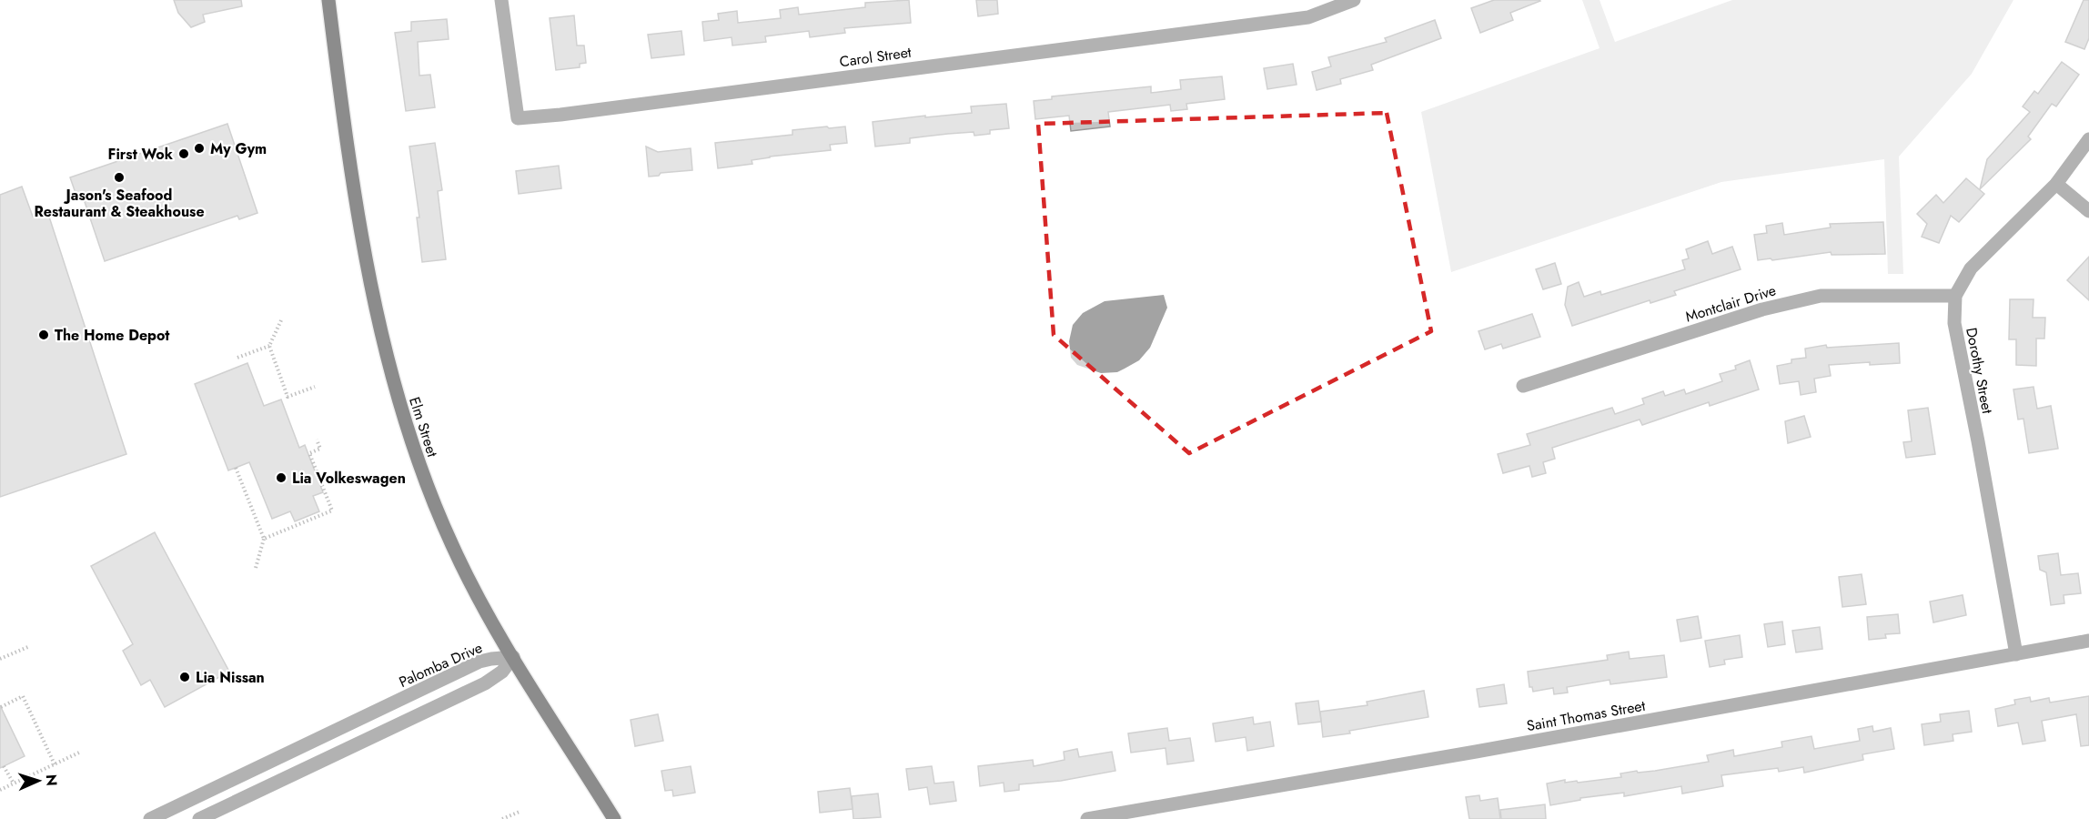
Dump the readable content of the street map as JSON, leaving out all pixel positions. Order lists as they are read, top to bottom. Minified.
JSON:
{"streets":{"main road":["Elm Street"],"street":["Carol Street","Montclair Drive","Dorothy Street","Palomba Drive","Saint Thomas Street"]},"crossings":[["Montclair Drive","Dorothy Street"],["Dorothy Street","Saint Thomas Street"],["Elm Street","Palomba Drive"]],"places":["My Gym","First Wok","Jason's Seafood Restaurant & Steakhouse","The Home Depot","Lia Volkeswagen","Lia Nissan"],"north":"right"}
